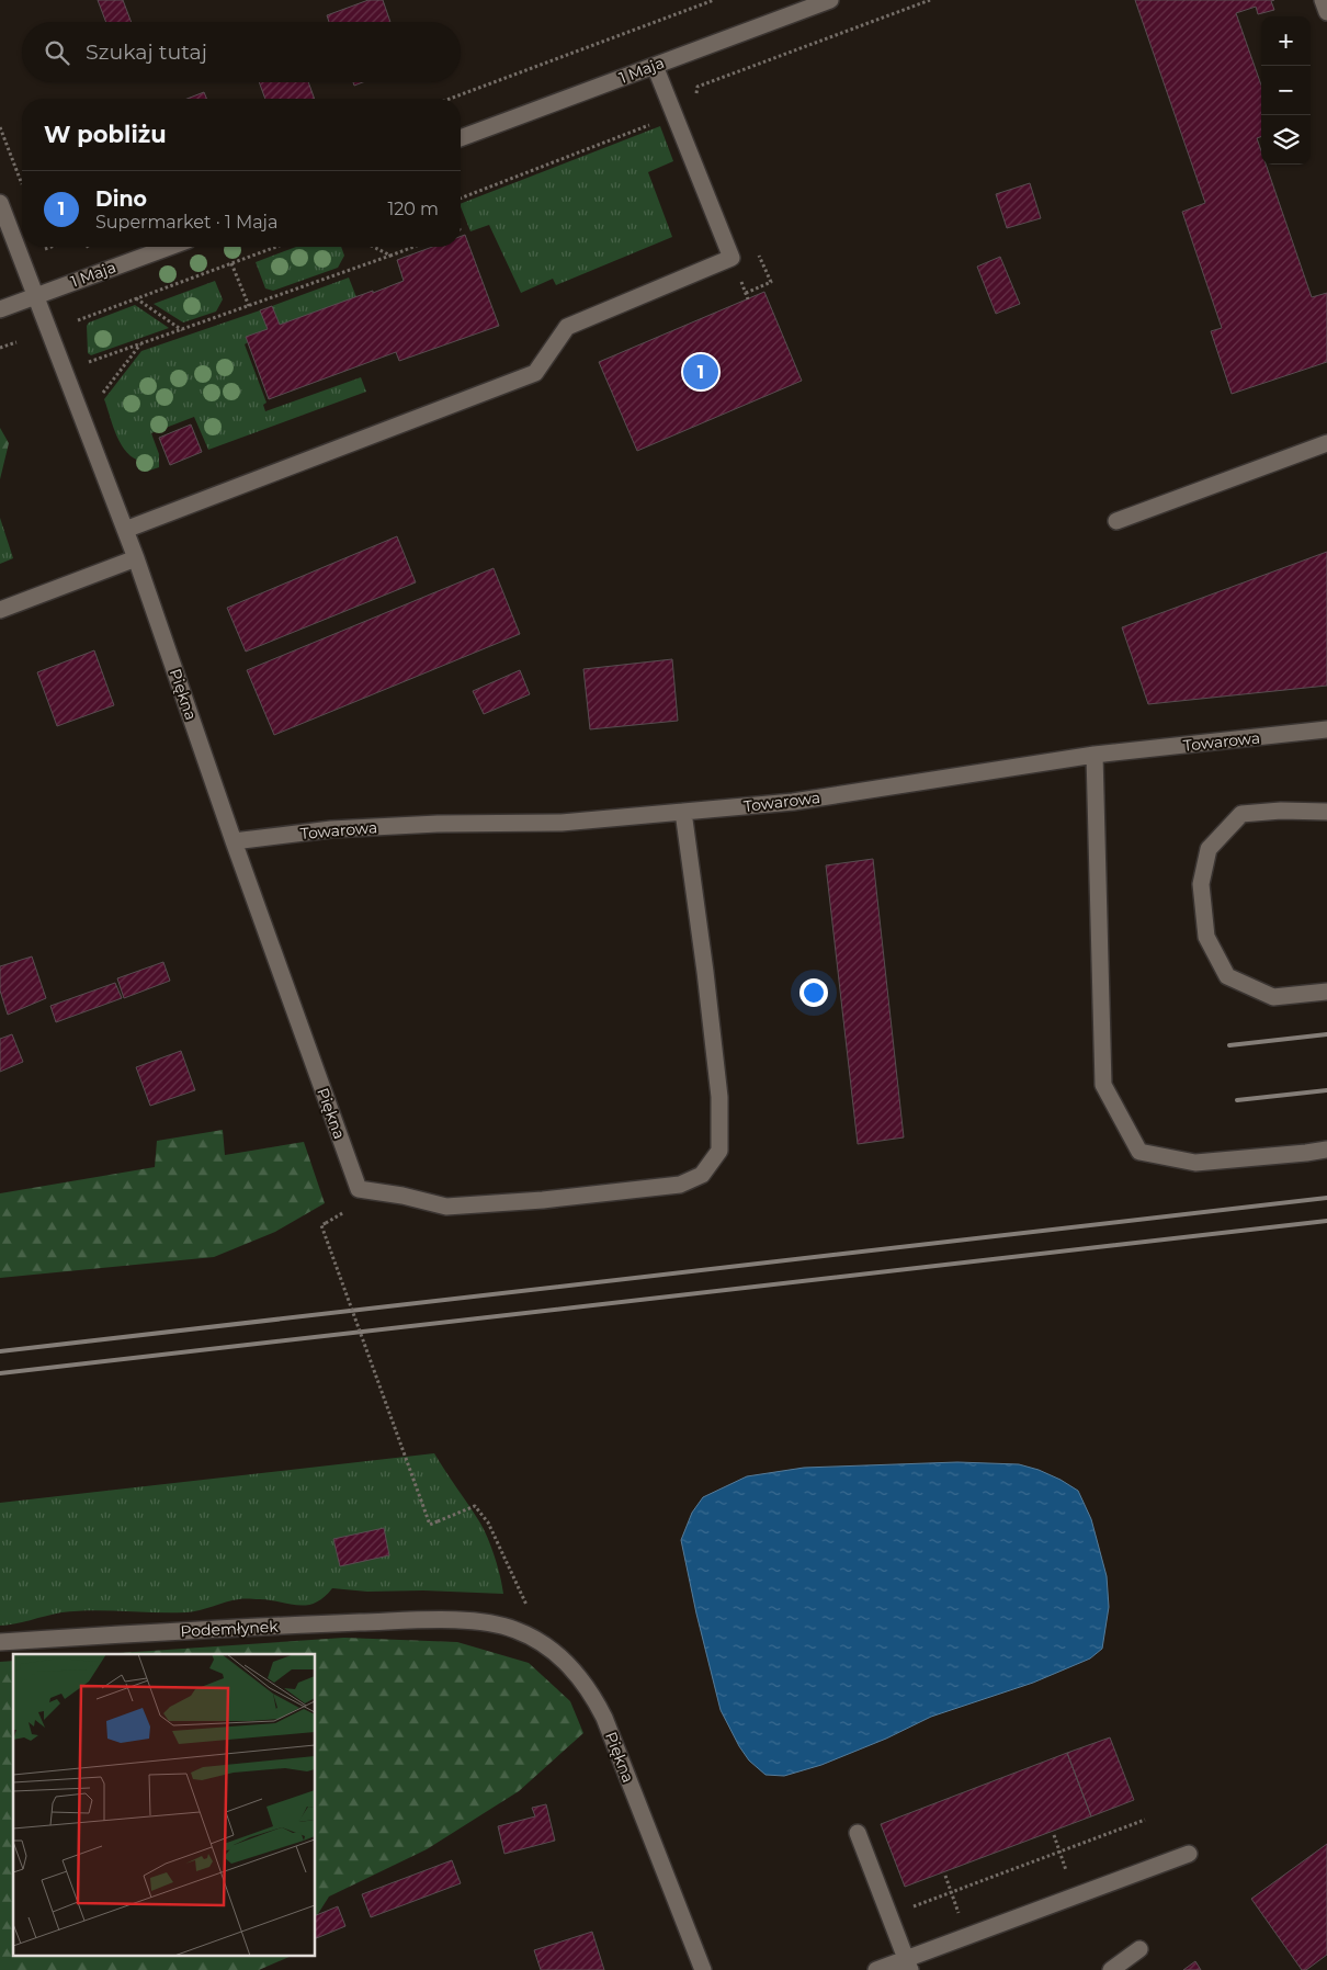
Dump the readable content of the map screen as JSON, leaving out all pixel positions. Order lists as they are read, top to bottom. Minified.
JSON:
{"streets":{"street":["1 Maja","Piękna","Towarowa","Podemłynek"]},"crossings":[["1 Maja","Piękna"],["Piękna","Towarowa"],["Piękna","Podemłynek"]],"page":{"map_buttons":["+","−"],"search":"Szukaj tutaj","heading":"W pobliżu","list":[{"mark":"1","name":"Dino","note":"Supermarket · 1 Maja","value":"120 m"}],"pins":"1"}}
